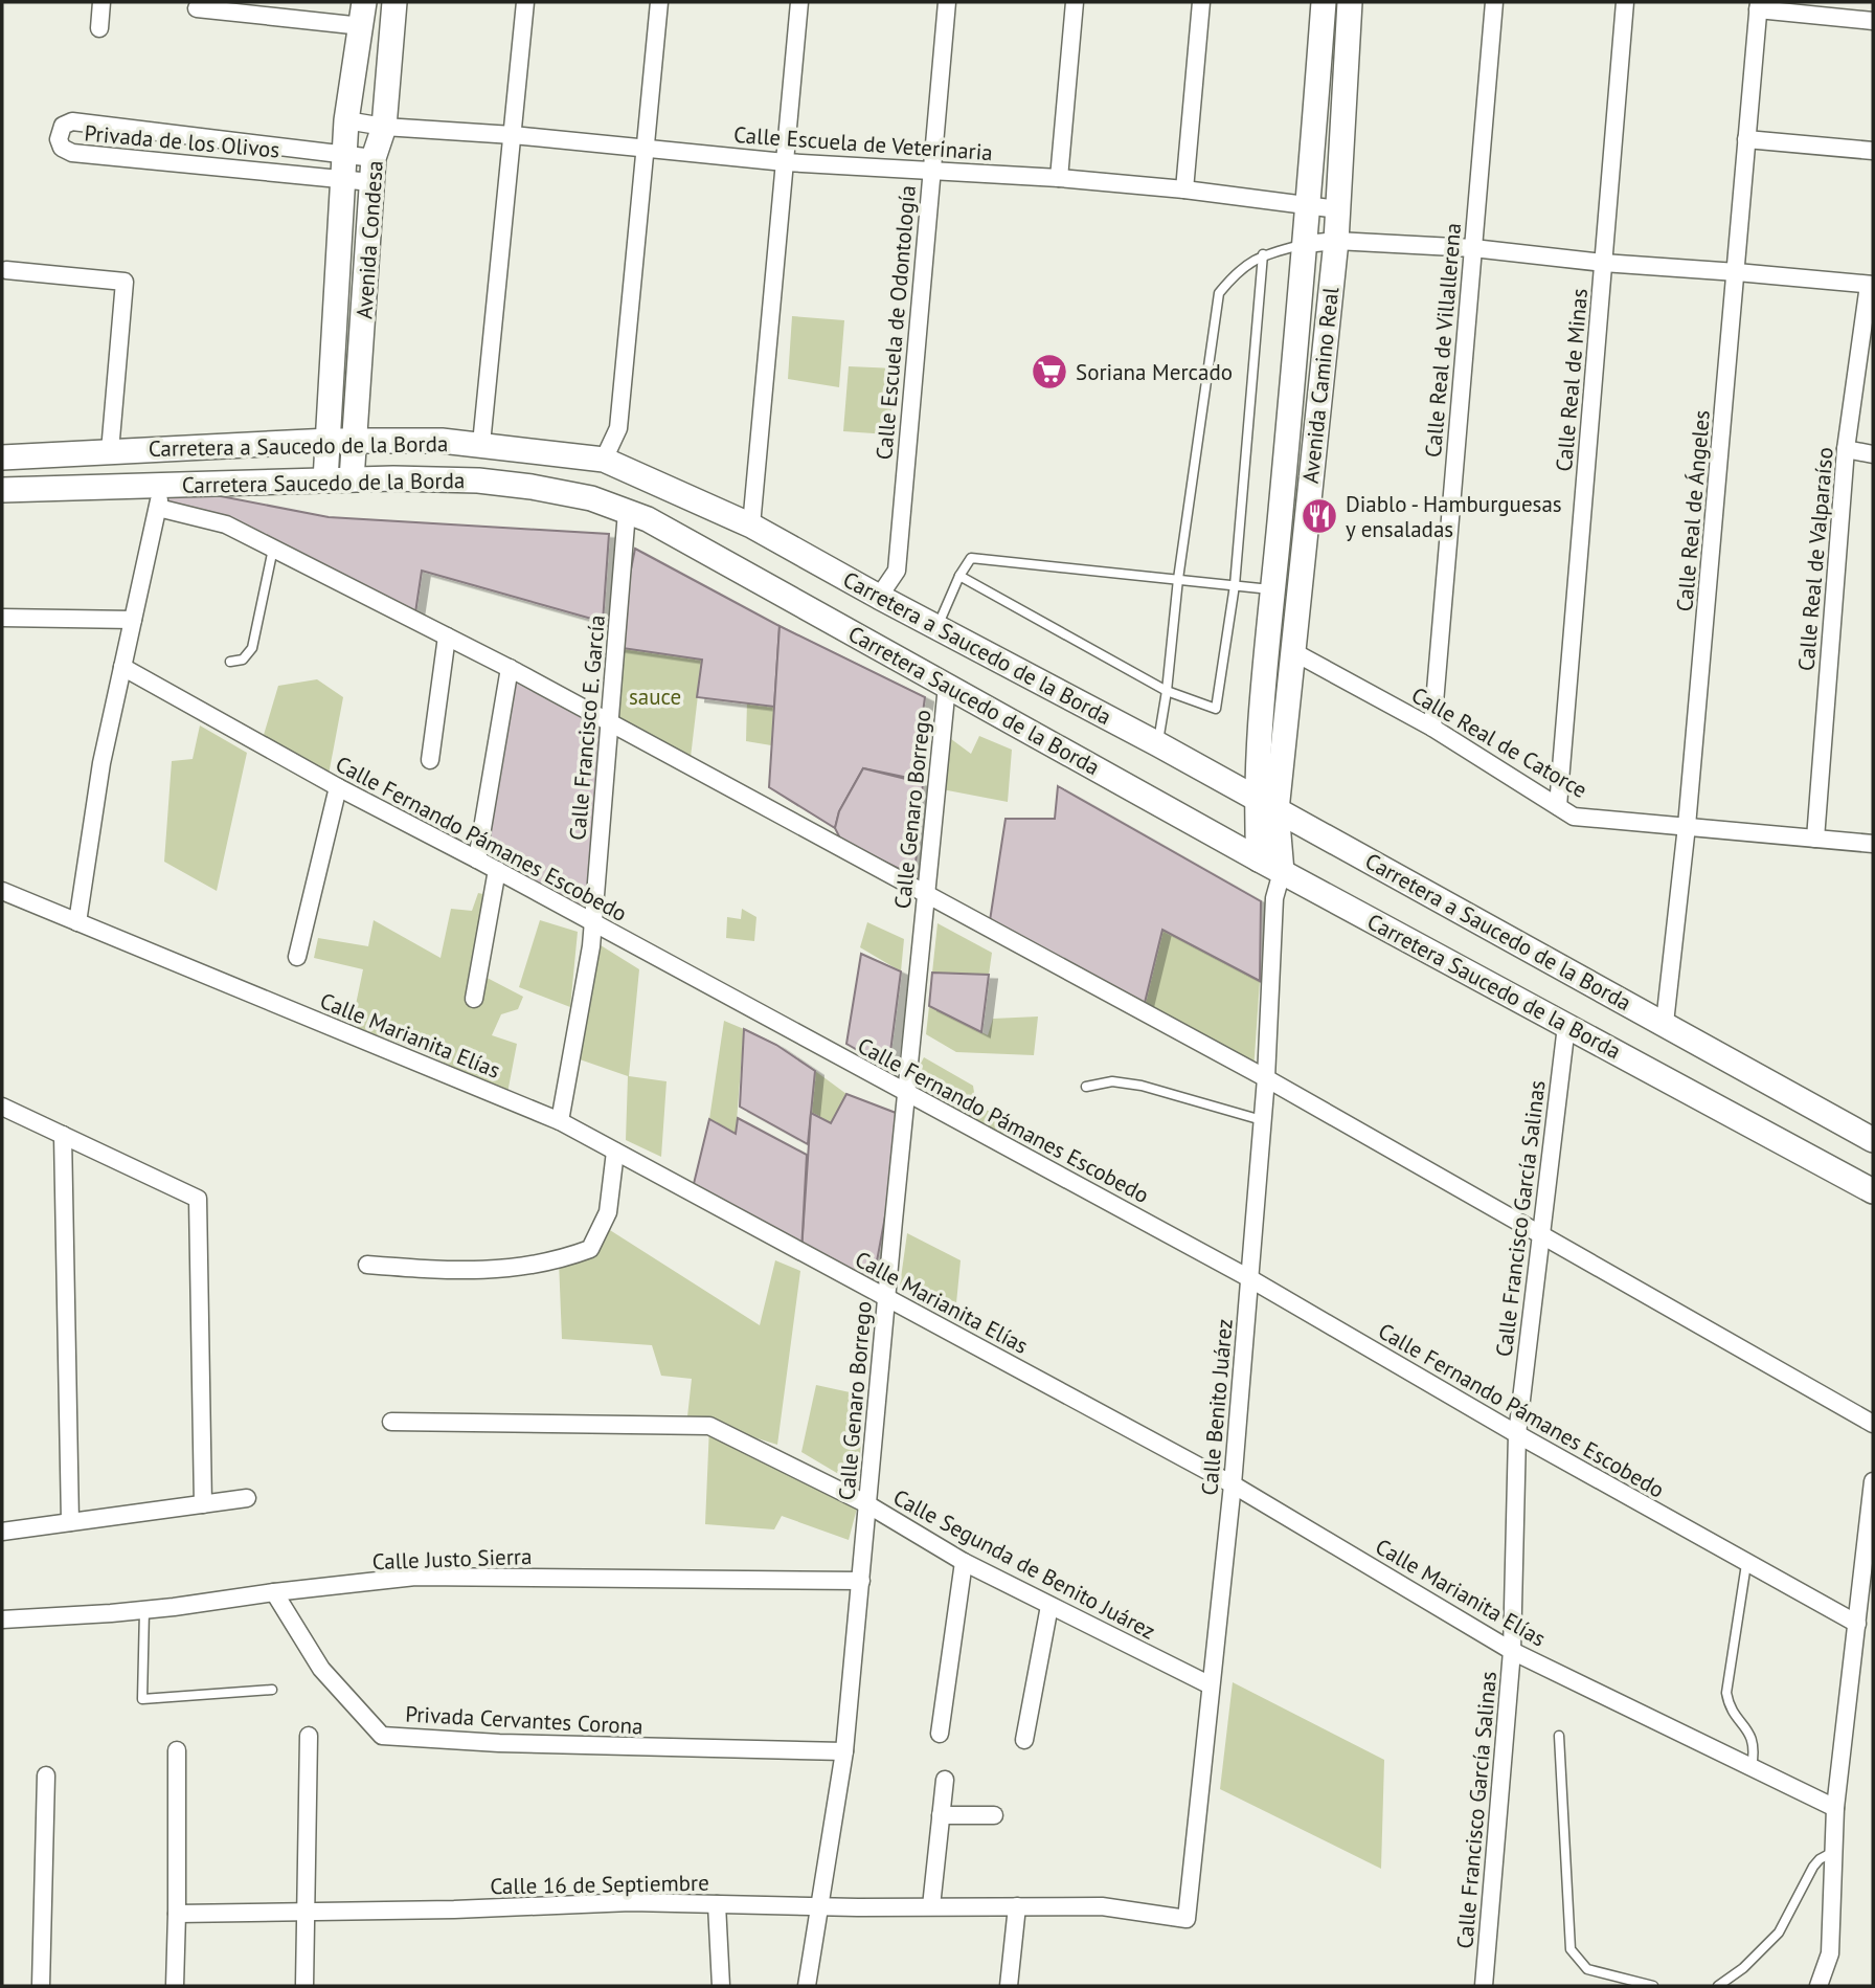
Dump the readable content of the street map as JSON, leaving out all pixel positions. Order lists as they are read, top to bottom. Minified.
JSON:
{"streets":{"street":["Privada de los Olivos","Calle Escuela de Veterinaria","Avenida Condesa","Calle Escuela de Odontología","Calle Real de Villallerena","Calle Real de Minas","Avenida Camino Real","Carretera a Saucedo de la Borda","Carretera Saucedo de la Borda","Calle Real de Ángeles","Calle Real de Valparaíso","Calle Francisco E. García","Calle Real de Catorce","Calle Genaro Borrego","Calle Fernando Pámanes Escobedo","Calle Marianita Elías","Calle Francisco García Salinas","Calle Benito Juárez","Calle Justo Sierra","Calle Segunda de Benito Juárez","Privada Cervantes Corona","Calle 16 de Septiembre"]},"crossings":[["Privada de los Olivos","Avenida Condesa"],["Calle Escuela de Veterinaria","Avenida Condesa"],["Calle Escuela de Veterinaria","Calle Escuela de Odontología"],["Calle Escuela de Veterinaria","Avenida Camino Real"],["Avenida Condesa","Carretera a Saucedo de la Borda"],["Avenida Condesa","Carretera Saucedo de la Borda"],["Calle Escuela de Odontología","Carretera a Saucedo de la Borda"],["Calle Real de Villallerena","Calle Real de Catorce"],["Calle Real de Minas","Calle Real de Catorce"],["Avenida Camino Real","Carretera a Saucedo de la Borda"],["Avenida Camino Real","Calle Real de Catorce"],["Carretera a Saucedo de la Borda","Calle Real de Ángeles"],["Carretera Saucedo de la Borda","Calle Francisco E. García"],["Carretera Saucedo de la Borda","Calle Genaro Borrego"],["Carretera Saucedo de la Borda","Calle Francisco García Salinas"],["Carretera Saucedo de la Borda","Calle Benito Juárez"],["Calle Real de Ángeles","Calle Real de Catorce"],["Calle Real de Valparaíso","Calle Real de Catorce"],["Calle Francisco E. García","Calle Fernando Pámanes Escobedo"],["Calle Francisco E. García","Calle Marianita Elías"],["Calle Genaro Borrego","Calle Fernando Pámanes Escobedo"],["Calle Genaro Borrego","Calle Marianita Elías"],["Calle Genaro Borrego","Calle Justo Sierra"],["Calle Genaro Borrego","Calle Segunda de Benito Juárez"],["Calle Genaro Borrego","Privada Cervantes Corona"],["Calle Genaro Borrego","Calle 16 de Septiembre"],["Calle Fernando Pámanes Escobedo","Calle Francisco García Salinas"],["Calle Fernando Pámanes Escobedo","Calle Benito Juárez"],["Calle Marianita Elías","Calle Francisco García Salinas"],["Calle Marianita Elías","Calle Benito Juárez"],["Calle Benito Juárez","Calle Segunda de Benito Juárez"],["Calle Benito Juárez","Calle 16 de Septiembre"],["Calle Justo Sierra","Privada Cervantes Corona"]],"parks":["sauce"],"places":{"supermarket":["Soriana Mercado"],"restaurant":["Diablo - Hamburguesas y ensaladas"]}}
